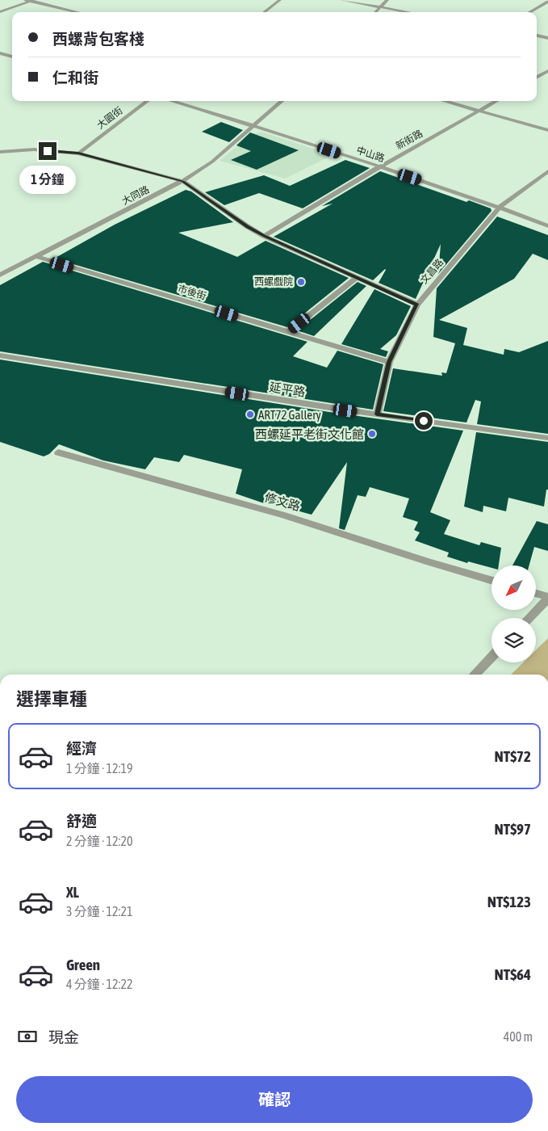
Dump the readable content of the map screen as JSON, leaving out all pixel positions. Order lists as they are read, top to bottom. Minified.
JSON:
{"streets":{"street":["大園街","新街路","中山路","大同路","文昌路","市後街","延平路","修文路"]},"crossings":[["新街路","中山路"],["中山路","大同路"],["中山路","文昌路"],["大同路","市後街"],["文昌路","市後街"],["文昌路","延平路"]],"places":["西螺戲院","ART72 Gallery","西螺延平老街文化館"],"north":"bottom left","page":{"banner":["西螺背包客棧","仁和街"],"bubble":"1 分鐘","heading":"選擇車種","list":[{"name":"經濟","note":"1 分鐘 · 12:19","value":"NT$72"},{"name":"舒適","note":"2 分鐘 · 12:20","value":"NT$97"},{"name":"XL","note":"3 分鐘 · 12:21","value":"NT$123"},{"name":"Green","note":"4 分鐘 · 12:22","value":"NT$64"}],"pay":["現金","400 m"],"buttons":"確認"}}
